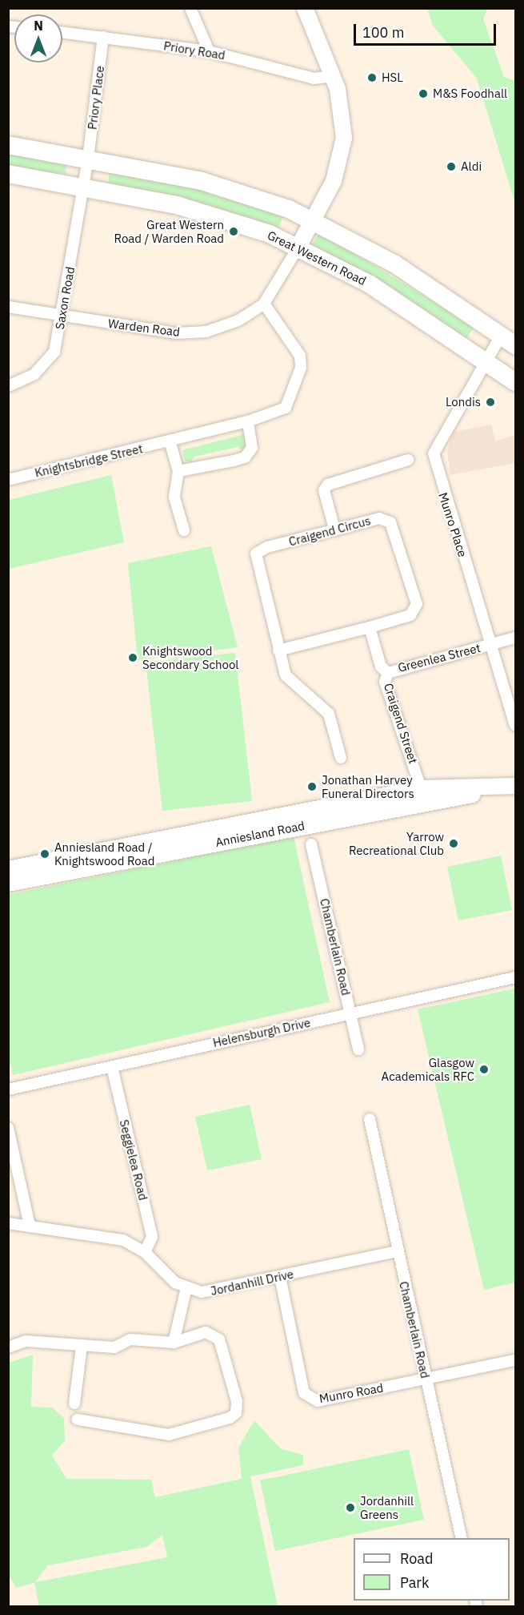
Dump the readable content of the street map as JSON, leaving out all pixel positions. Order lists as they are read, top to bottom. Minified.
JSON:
{"streets":{"main road":["Great Western Road"],"street":["Priory Road","Priory Place","Saxon Road","Warden Road","Knightsbridge Street","Munro Place","Craigend Circus","Greenlea Street","Craigend Street","Anniesland Road","Chamberlain Road","Helensburgh Drive","Seggielea Road","Jordanhill Drive","Munro Road"]},"crossings":[["Priory Road","Priory Place"],["Priory Place","Great Western Road"],["Priory Place","Saxon Road"],["Great Western Road","Saxon Road"],["Great Western Road","Warden Road"],["Great Western Road","Munro Place"],["Saxon Road","Warden Road"],["Warden Road","Knightsbridge Street"],["Munro Place","Greenlea Street"],["Craigend Circus","Craigend Street"],["Greenlea Street","Craigend Street"],["Craigend Street","Anniesland Road"],["Chamberlain Road","Helensburgh Drive"],["Chamberlain Road","Jordanhill Drive"],["Chamberlain Road","Munro Road"],["Helensburgh Drive","Seggielea Road"],["Jordanhill Drive","Munro Road"]],"places":["HSL","M&S Foodhall","Aldi","Great Western Road / Warden Road","Londis","Knightswood Secondary School","Jonathan Harvey Funeral Directors","Yarrow Recreational Club","Anniesland Road / Knightswood Road","Glasgow Academicals RFC","Jordanhill Greens"],"legend":["Road","Park"],"scale_bar":"100 m","north":"top"}
